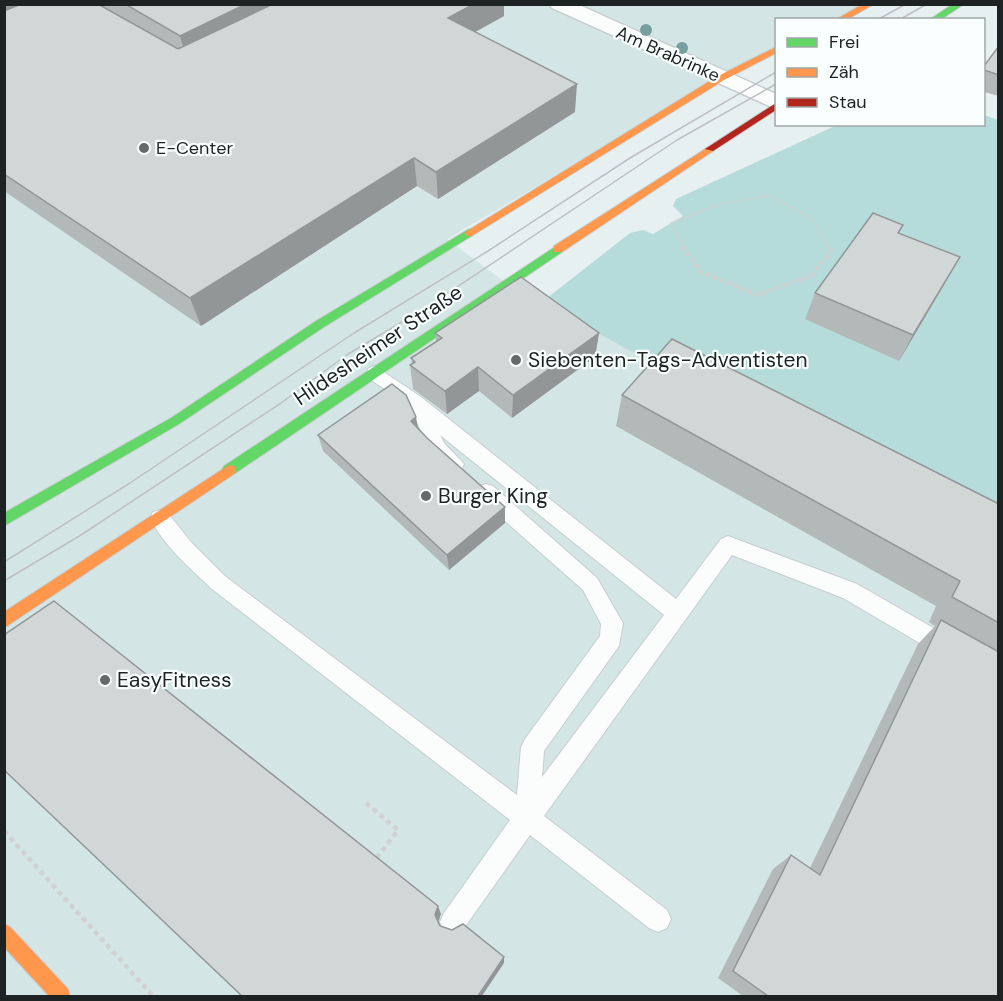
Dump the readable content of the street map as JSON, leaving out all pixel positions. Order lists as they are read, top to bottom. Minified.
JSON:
{"streets":{"main road":["Hildesheimer Straße"],"street":["Am Brabrinke"]},"crossings":[["Am Brabrinke","Hildesheimer Straße"]],"places":["E-Center","Siebenten-Tags-Adventisten","Burger King","EasyFitness"],"legend":["Frei","Zäh","Stau"]}
